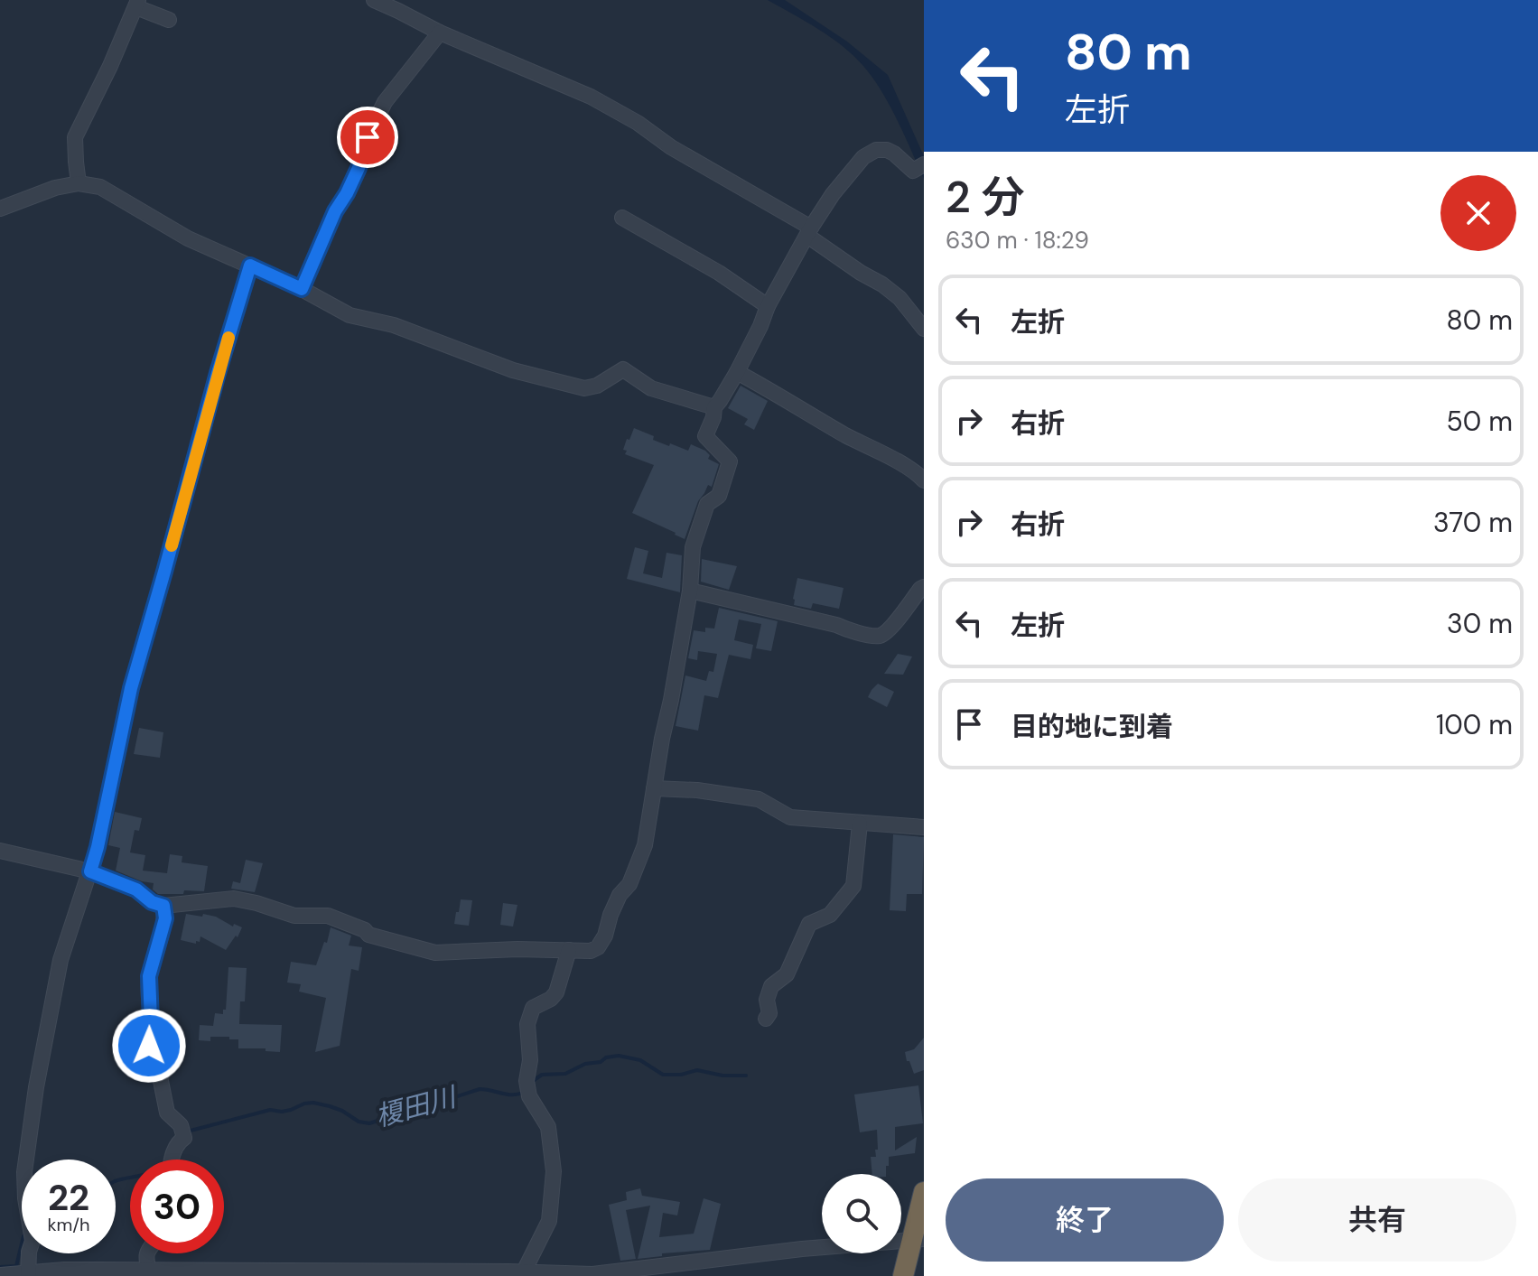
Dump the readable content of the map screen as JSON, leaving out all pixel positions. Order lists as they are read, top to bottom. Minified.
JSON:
{"water":["榎田川"],"page":{"turn":["80 m","左折"],"heading":["2 分","630 m · 18:29"],"list":[{"name":"左折","value":"80 m"},{"name":"右折","value":"50 m"},{"name":"右折","value":"370 m"},{"name":"左折","value":"30 m"},{"name":"目的地に到着","value":"100 m"}],"speed":"22 km/h","limit":"30","buttons":["終了","共有"]}}
